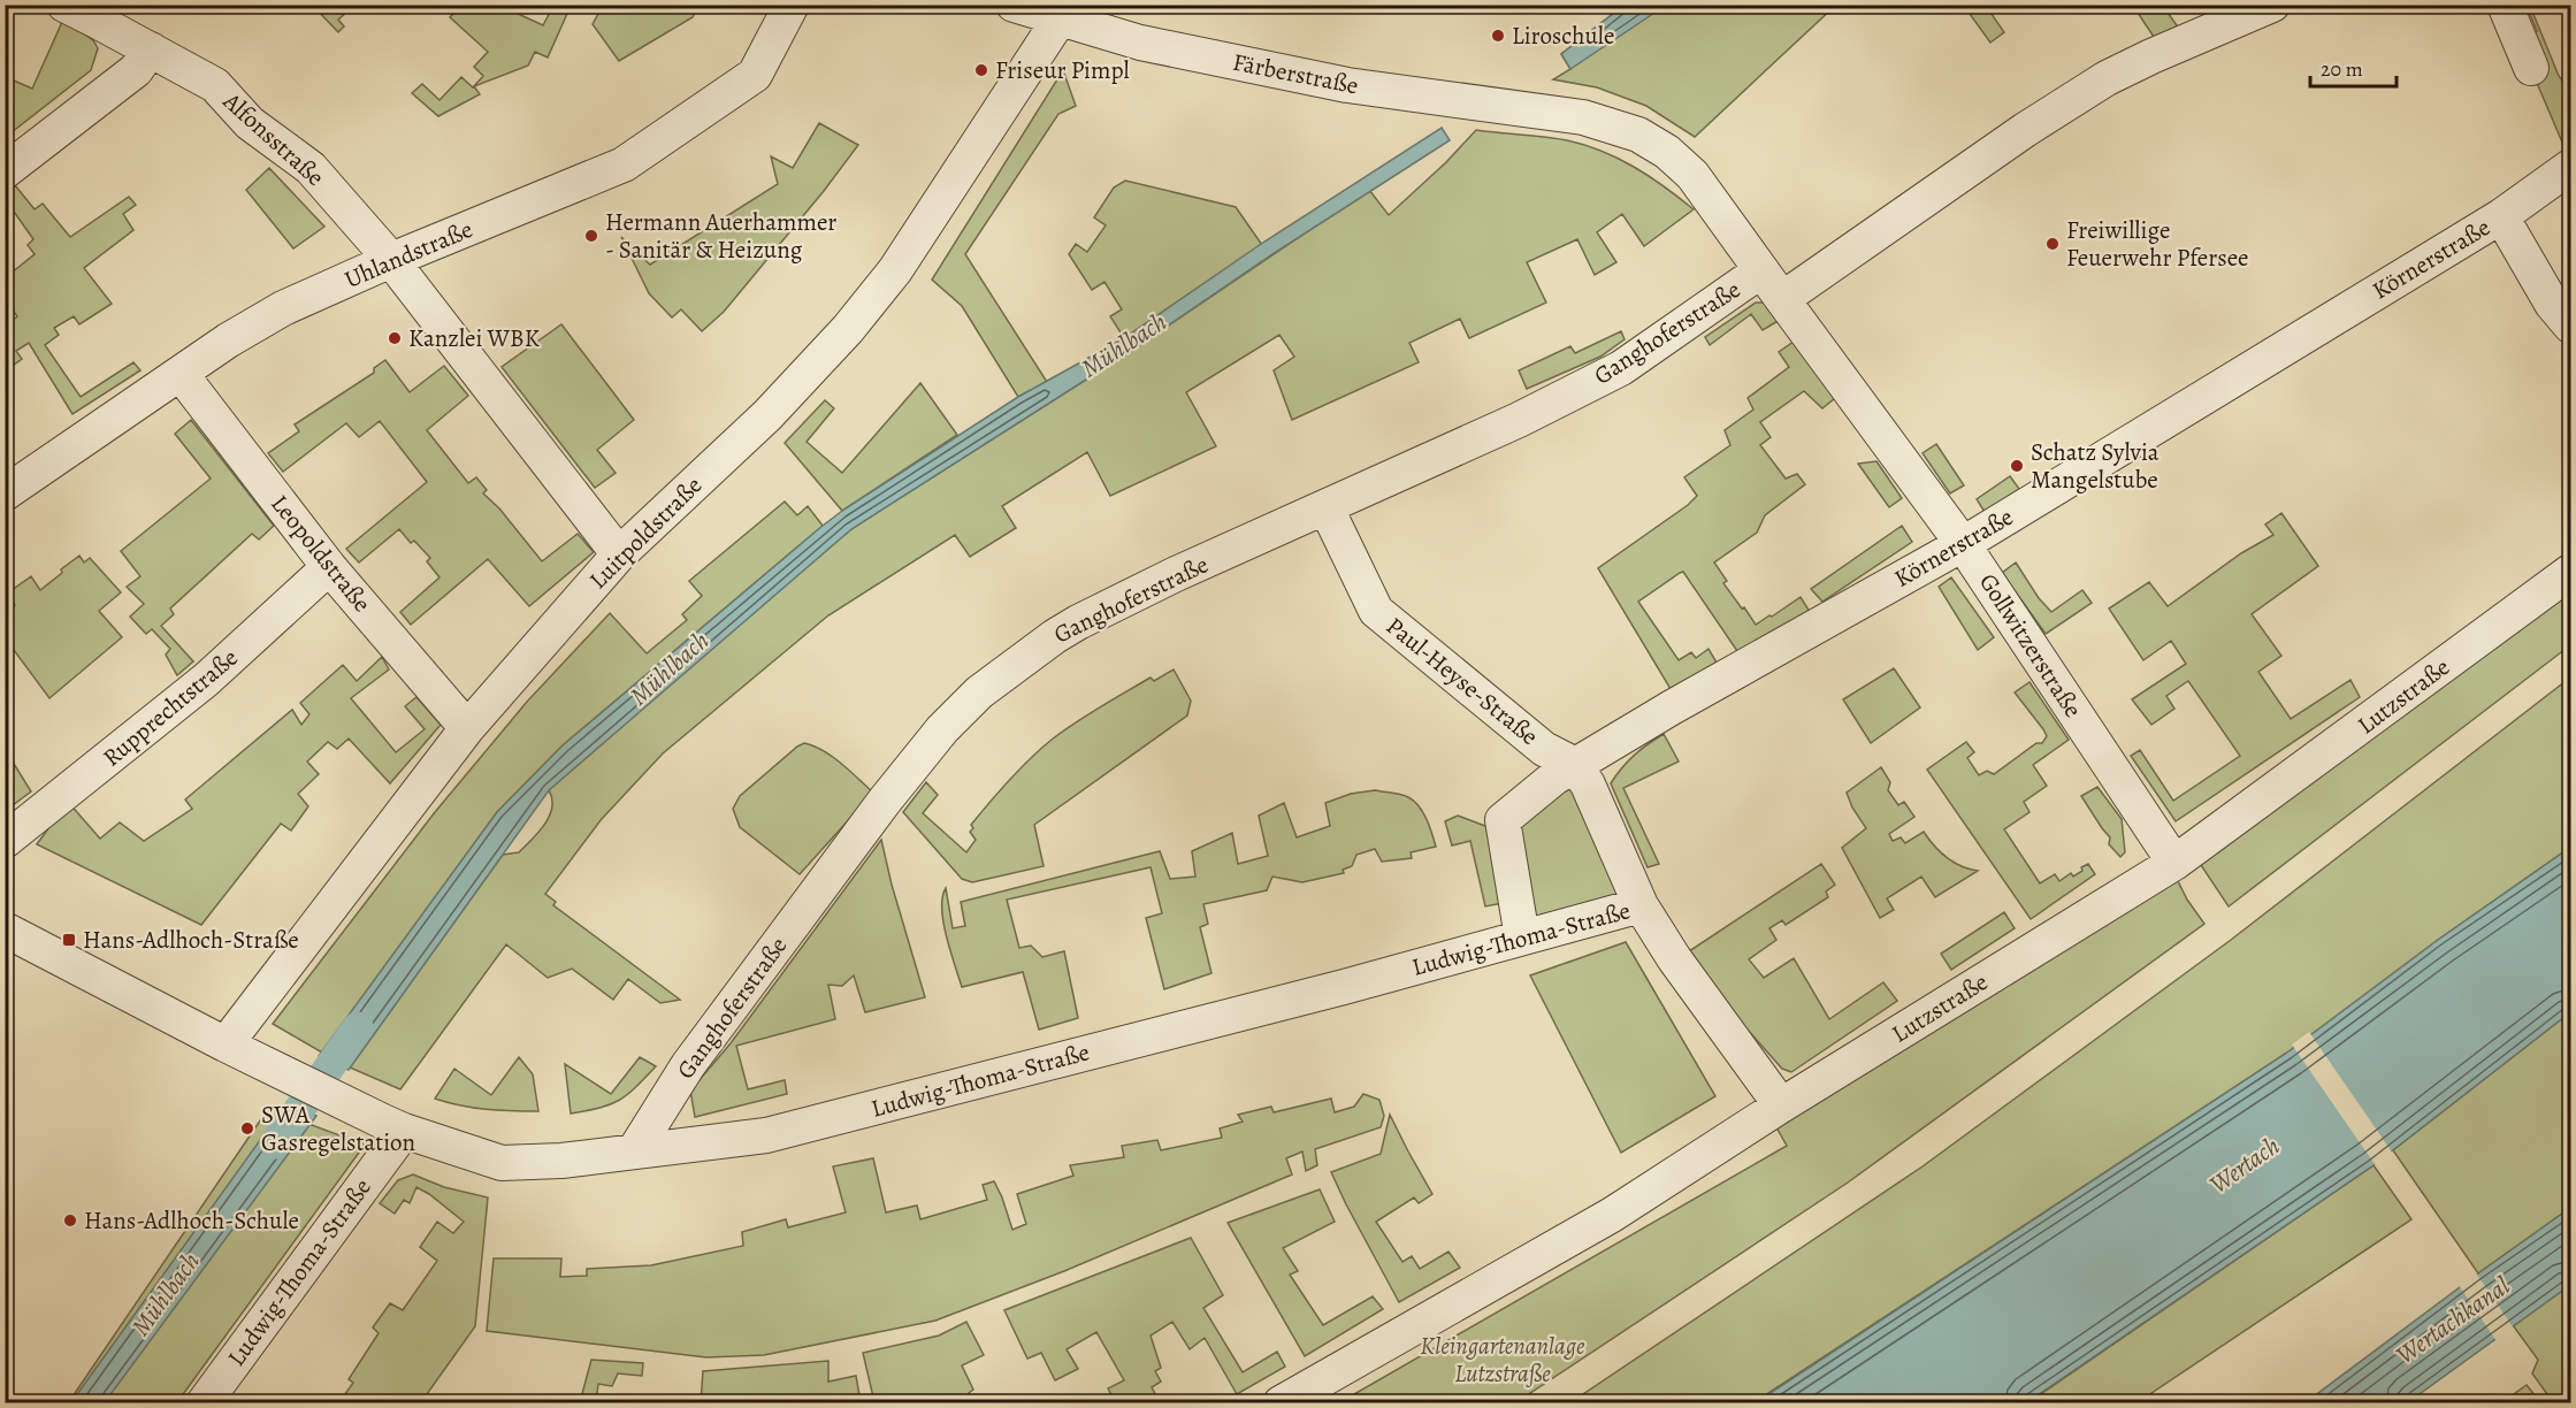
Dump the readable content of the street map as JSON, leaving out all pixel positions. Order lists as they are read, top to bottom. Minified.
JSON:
{"streets":{"street":["Färberstraße","Alfonsstraße","Uhlandstraße","Körnerstraße","Ganghoferstraße","Luitpoldstraße","Leopoldstraße","Gollwitzerstraße","Paul-Heyse-Straße","Lutzstraße","Rupprechtstraße","Ludwig-Thoma-Straße"]},"crossings":[["Färberstraße","Luitpoldstraße"],["Färberstraße","Gollwitzerstraße"],["Alfonsstraße","Uhlandstraße"],["Alfonsstraße","Luitpoldstraße"],["Uhlandstraße","Leopoldstraße"],["Körnerstraße","Gollwitzerstraße"],["Körnerstraße","Paul-Heyse-Straße"],["Körnerstraße","Ludwig-Thoma-Straße"],["Ganghoferstraße","Gollwitzerstraße"],["Ganghoferstraße","Paul-Heyse-Straße"],["Ganghoferstraße","Ludwig-Thoma-Straße"],["Luitpoldstraße","Leopoldstraße"],["Leopoldstraße","Rupprechtstraße"],["Gollwitzerstraße","Lutzstraße"],["Lutzstraße","Ludwig-Thoma-Straße"]],"water":["Mühlbach","Wertach","Wertachkanal"],"parks":["Kleingartenanlage Lutzstraße"],"places":{"other":["Liroschule","Friseur Pimpl","Hermann Auerhammer - Sanitär & Heizung","Freiwillige Feuerwehr Pfersee","Kanzlei WBK","Schatz Sylvia Mangelstube","SWA Gasregelstation","Hans-Adlhoch-Schule"],"transit":["Hans-Adlhoch-Straße"]},"scale_bar":"20 m"}
